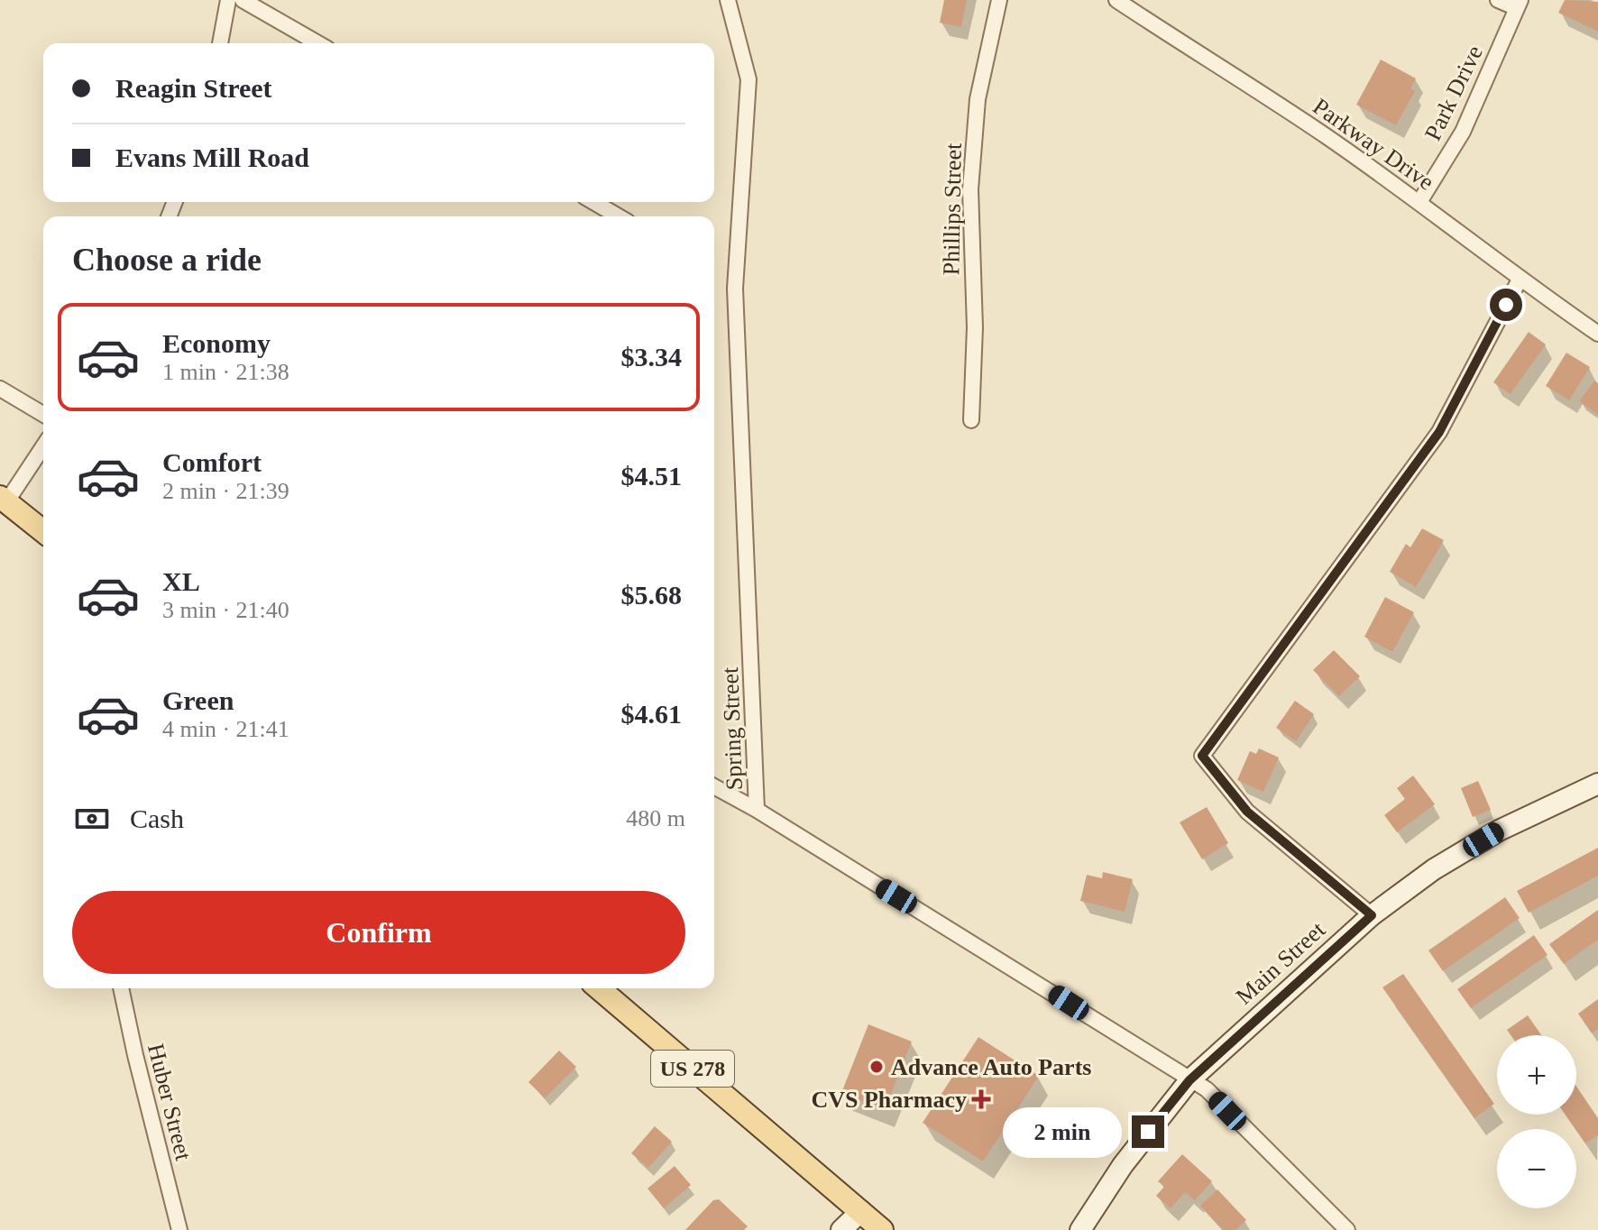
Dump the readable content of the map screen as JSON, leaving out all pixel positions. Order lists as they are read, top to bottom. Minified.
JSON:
{"streets":{"main road":["Main Street","US 278"],"street":["Park Drive","Parkway Drive","Phillips Street","Spring Street","Huber Street"]},"crossings":[["Park Drive","Parkway Drive"]],"places":{"other":["Advance Auto Parts"],"health":["CVS Pharmacy"]},"page":{"banner":["Reagin Street","Evans Mill Road"],"heading":"Choose a ride","list":[{"name":"Economy","note":"1 min · 21:38","value":"$3.34"},{"name":"Comfort","note":"2 min · 21:39","value":"$4.51"},{"name":"XL","note":"3 min · 21:40","value":"$5.68"},{"name":"Green","note":"4 min · 21:41","value":"$4.61"}],"pay":["Cash","480 m"],"buttons":"Confirm","map_buttons":["+","−"],"bubble":"2 min"}}
